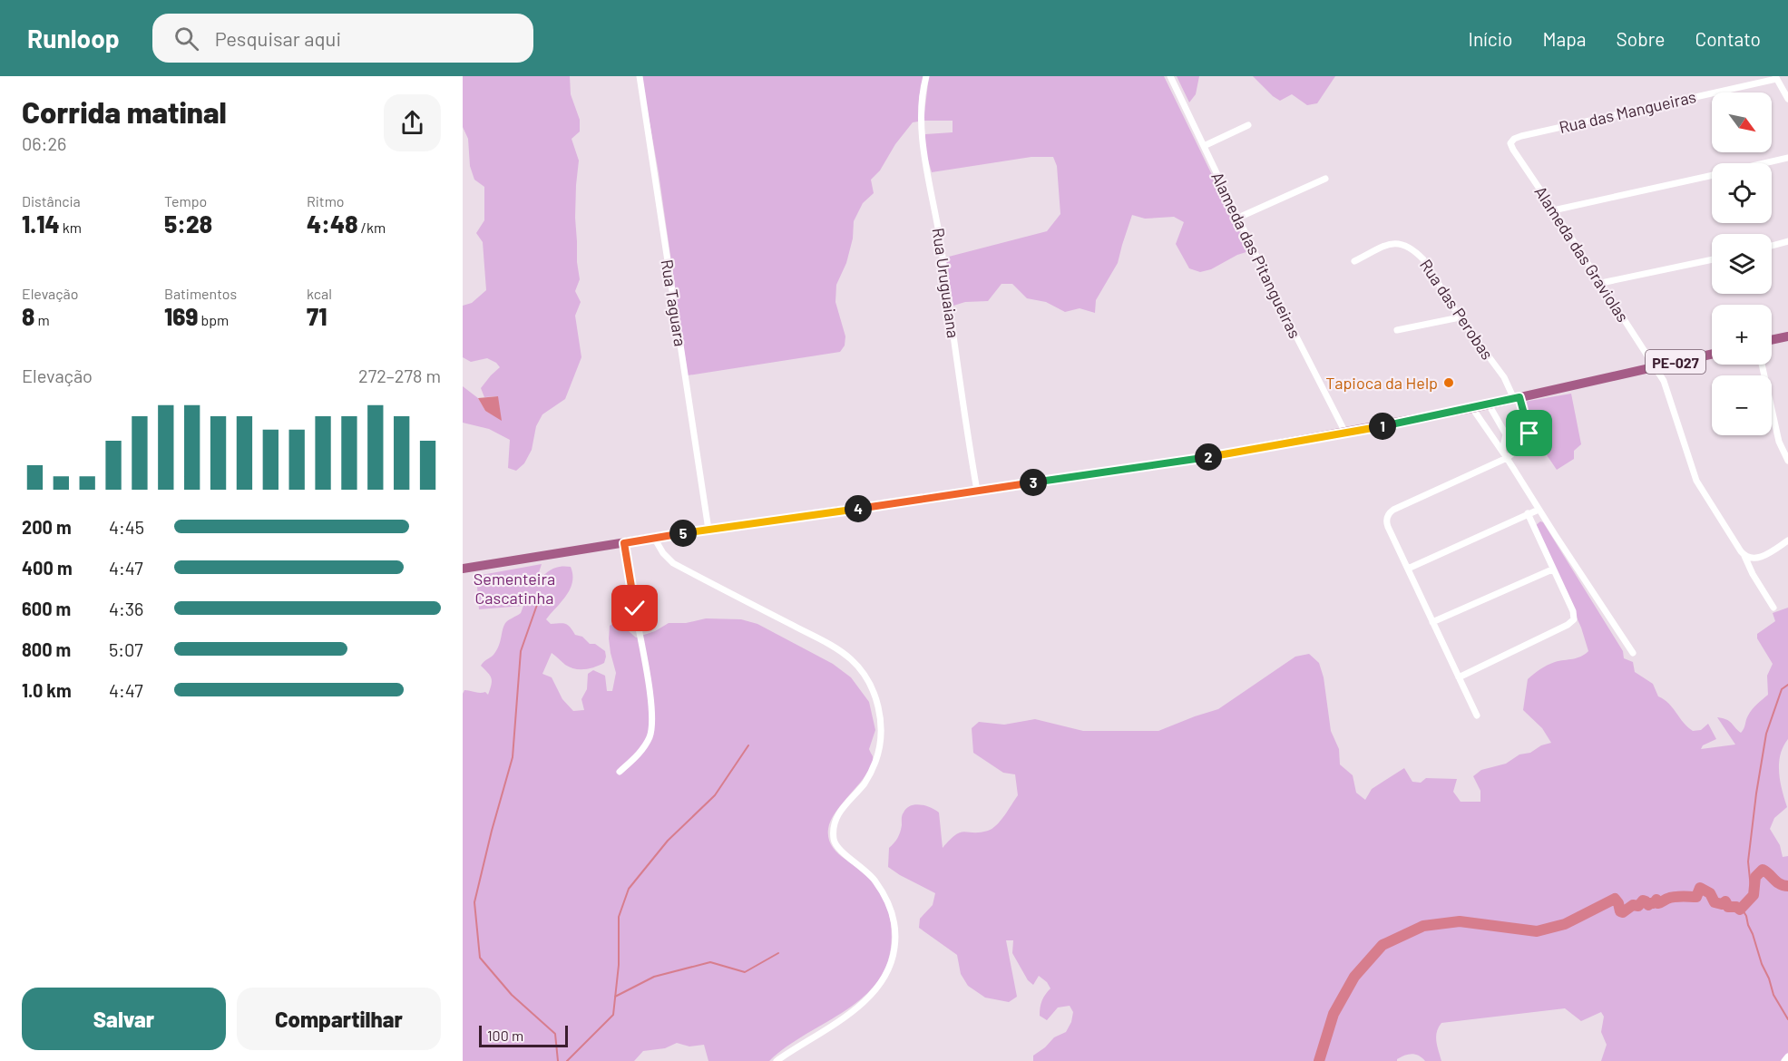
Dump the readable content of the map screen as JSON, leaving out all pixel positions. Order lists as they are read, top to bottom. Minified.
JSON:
{"streets":{"main road":["PE-027"],"street":["Rua das Mangueiras","Alameda das Graviolas","Alameda das Pitangueiras","Rua Uruguaiana","Rua Taguara","Rua das Perobas"]},"crossings":[["Rua das Mangueiras","Alameda das Graviolas"],["Alameda das Graviolas","PE-027"],["Alameda das Pitangueiras","PE-027"],["Rua Uruguaiana","PE-027"],["Rua Taguara","PE-027"],["Rua das Perobas","PE-027"]],"parks":["Sementeira Cascatinha"],"places":["Tapioca da Help"],"scale_bar":"100 m","north":"bottom right","page":{"header":"Runloop","search":"Pesquisar aqui","nav":["Início","Mapa","Sobre","Contato"],"heading":["Corrida matinal","06:26"],"map_buttons":["+","−"],"stats":[["Distância","1.14 km"],["Tempo","5:28"],["Ritmo","4:48 /km"],["Elevação","8 m"],["Batimentos","169 bpm"],["kcal","71"]],"chart":["Elevação","272–278 m"],"pins":["1","2","3","4","5"],"list":[{"name":"200 m","note":"4:45"},{"name":"400 m","note":"4:47"},{"name":"600 m","note":"4:36"},{"name":"800 m","note":"5:07"},{"name":"1.0 km","note":"4:47"}],"buttons":["Salvar","Compartilhar"],"scale":"100 m"}}
